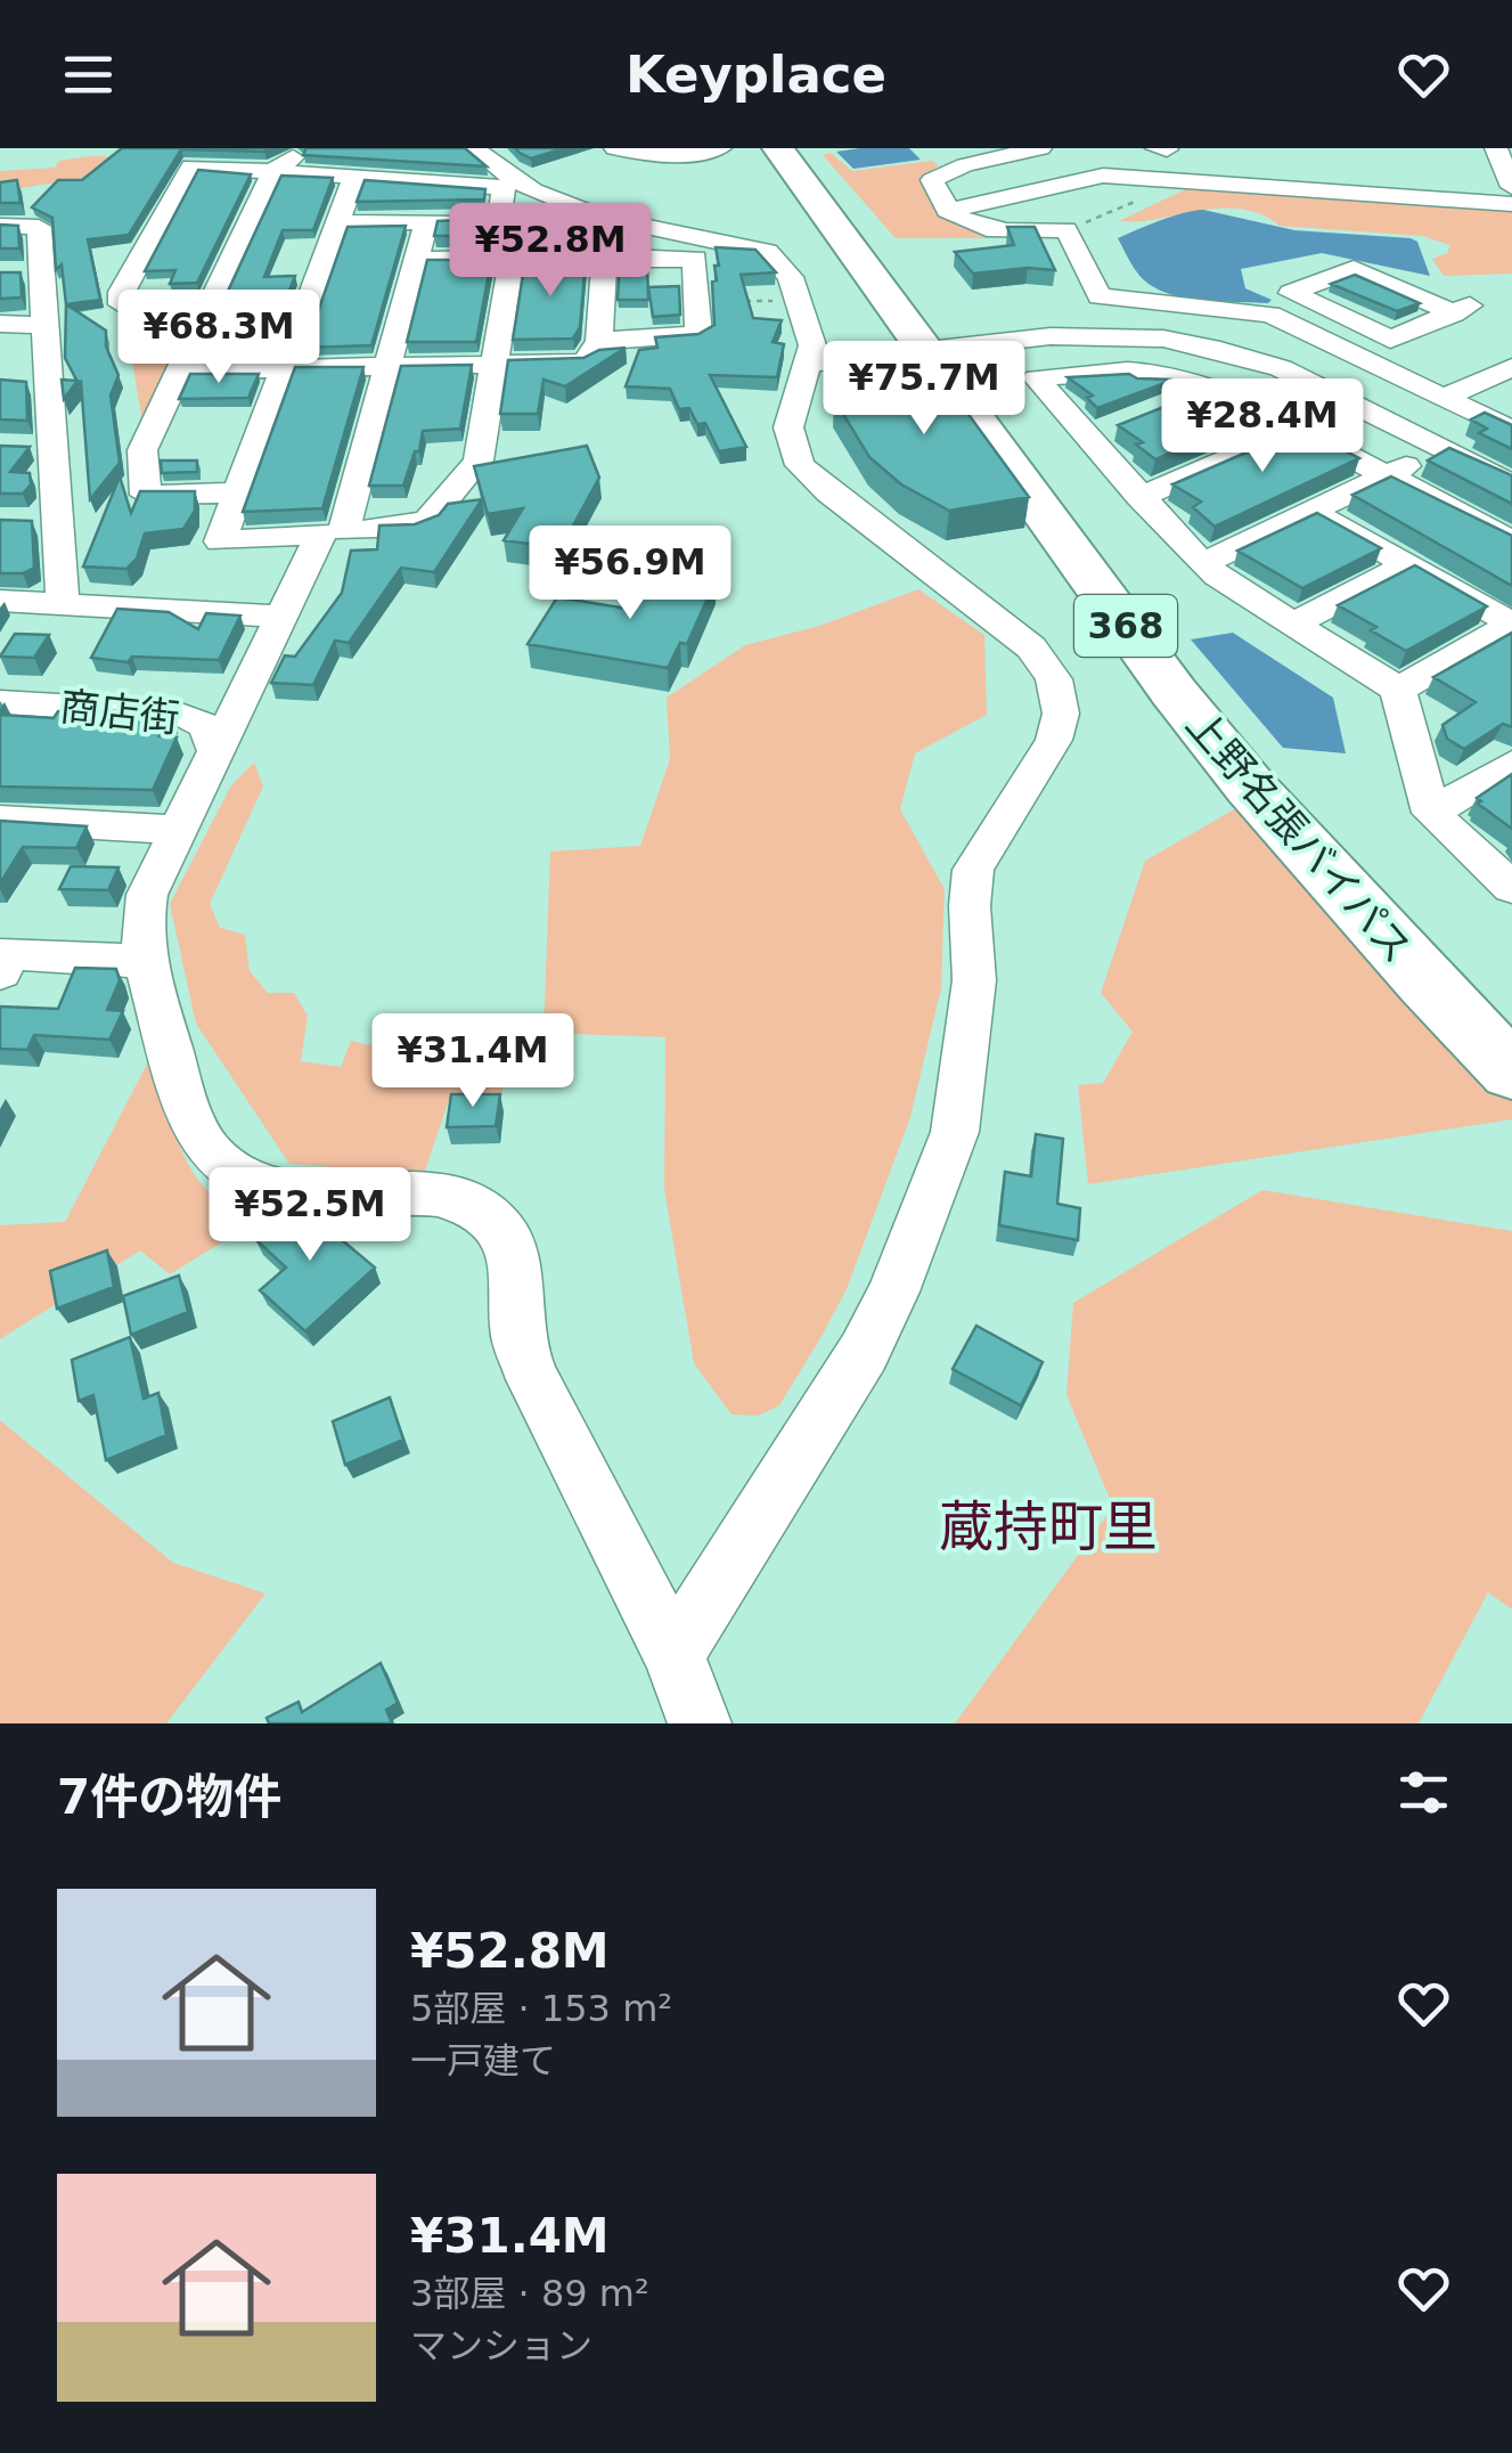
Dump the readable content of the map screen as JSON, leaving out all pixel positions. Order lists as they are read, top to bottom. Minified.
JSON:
{"streets":{"highway":["368","上野名張バイパス"],"street":["商店街"]},"districts":["蔵持町里"],"page":{"header":"Keyplace","price":["¥52.8M","¥68.3M","¥75.7M","¥28.4M","¥56.9M","¥31.4M","¥52.5M"],"heading":"7件の物件","list":[{"name":"¥52.8M","note":"5部屋 · 153 m² · 一戸建て"},{"name":"¥31.4M","note":"3部屋 · 89 m² · マンション"}]}}
